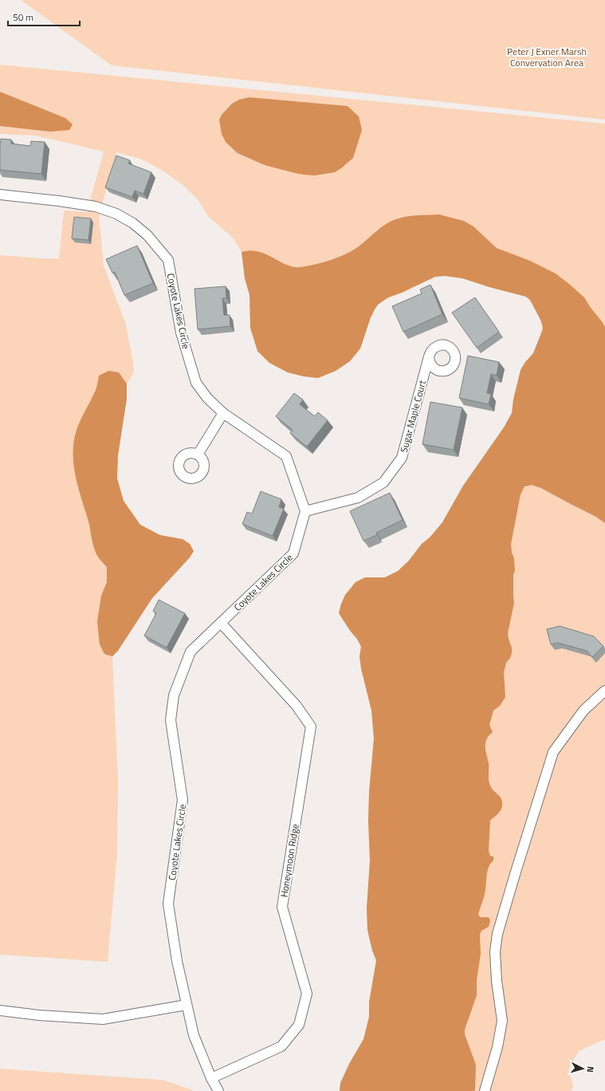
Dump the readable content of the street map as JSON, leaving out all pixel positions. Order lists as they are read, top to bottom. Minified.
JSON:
{"streets":{"street":["Coyote Lakes Circle","Sugar Maple Court","Honeymoon Ridge"]},"crossings":[["Coyote Lakes Circle","Sugar Maple Court"],["Coyote Lakes Circle","Honeymoon Ridge"]],"parks":["Peter J Exner Marsh Convervation Area"],"scale_bar":"50 m","north":"right"}
